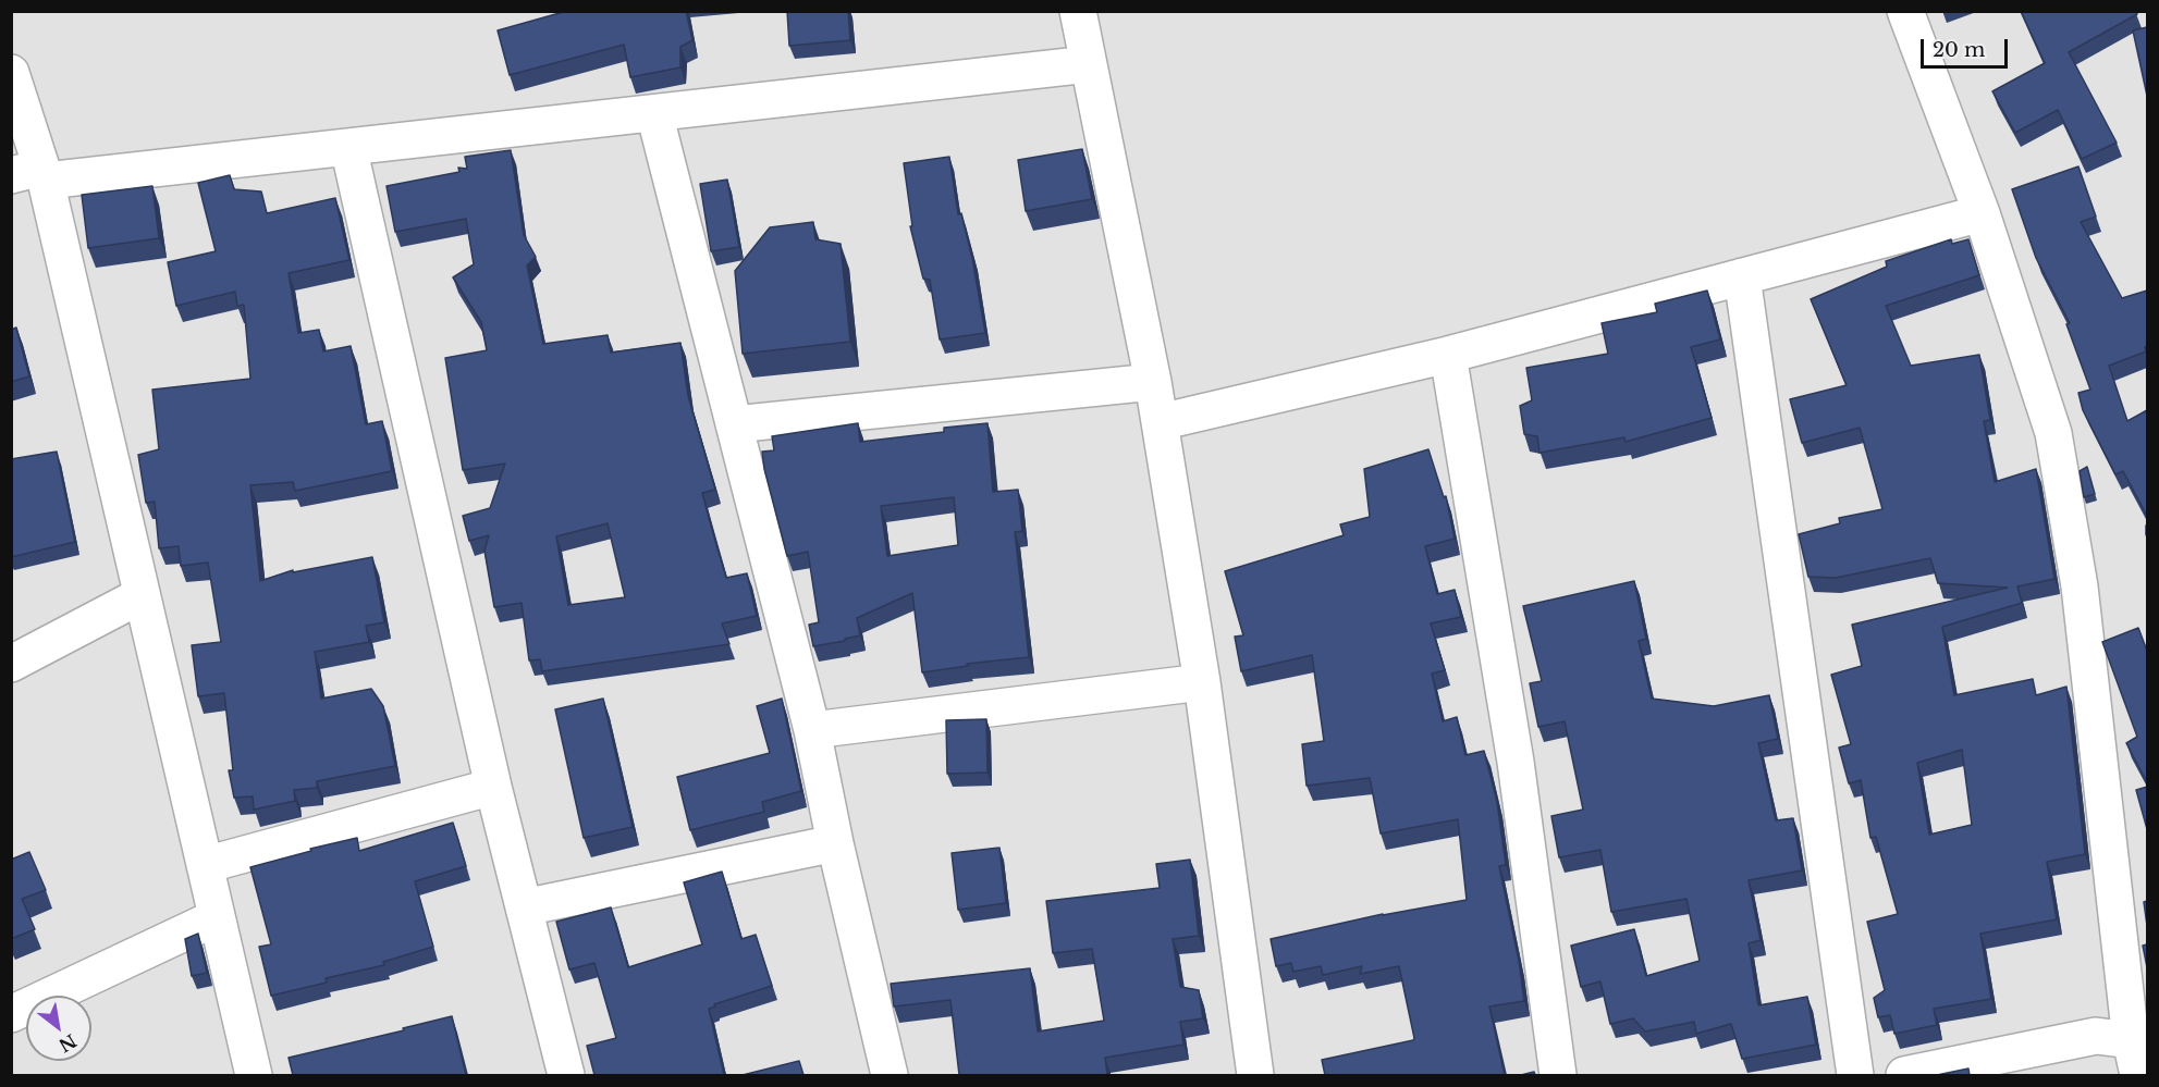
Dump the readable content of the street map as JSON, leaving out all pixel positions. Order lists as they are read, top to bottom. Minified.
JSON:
{"scale_bar":"20 m","north":"bottom right"}
